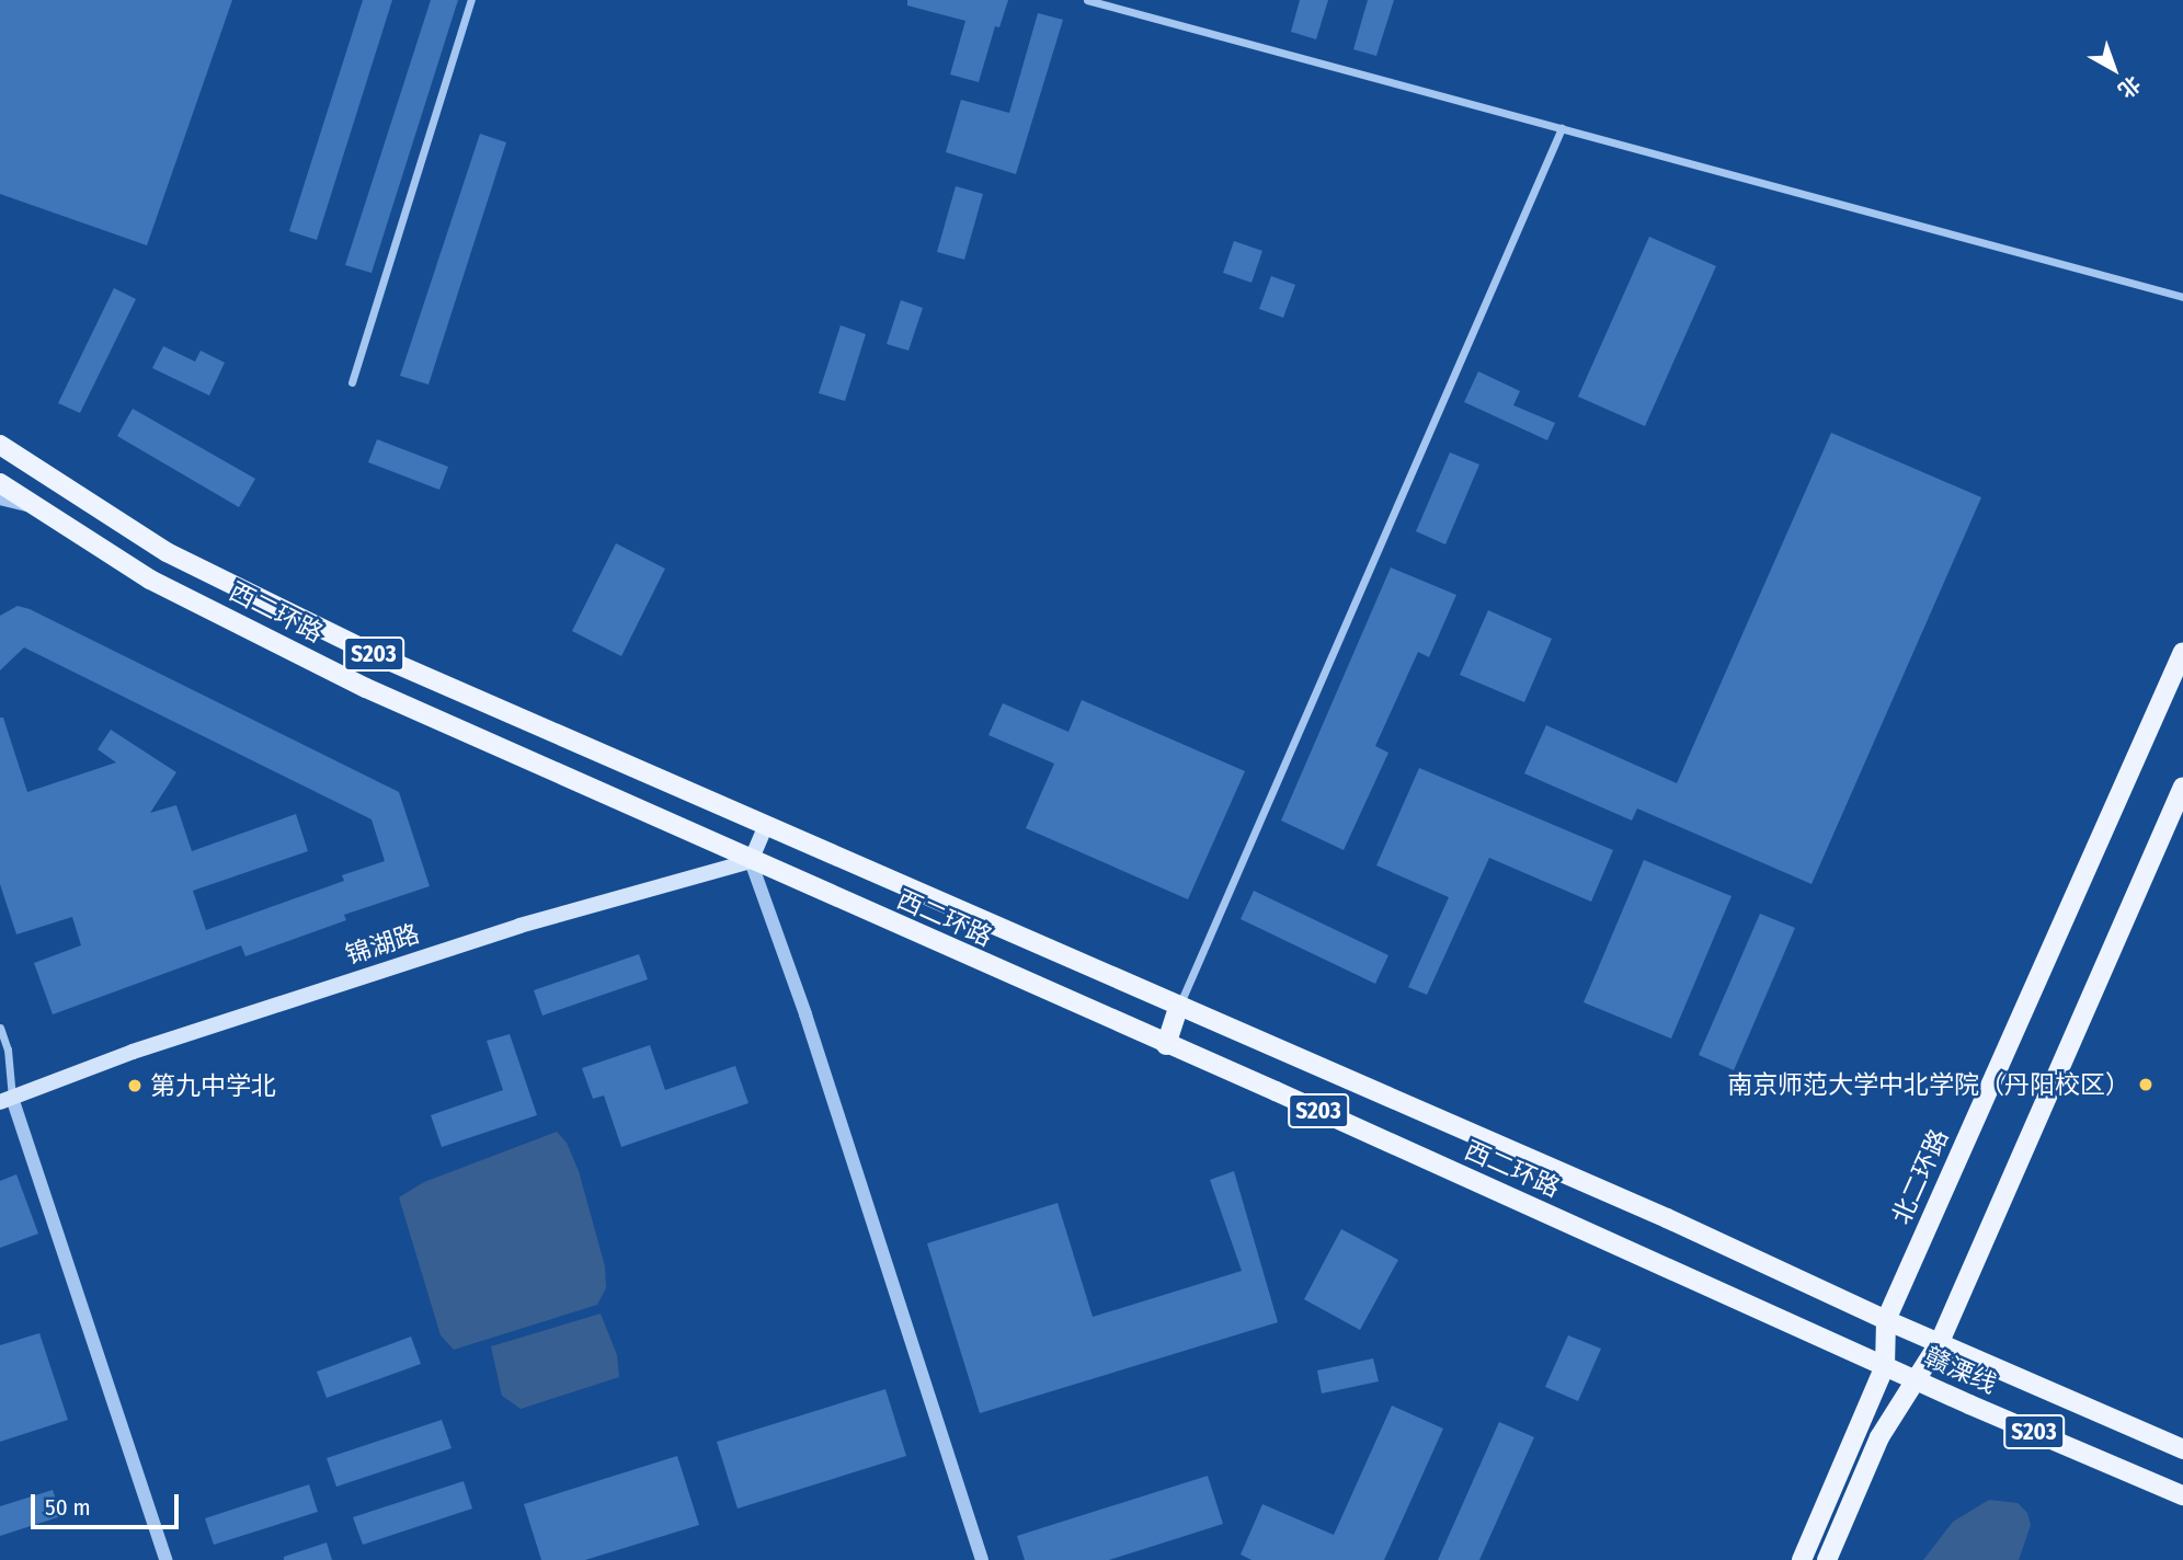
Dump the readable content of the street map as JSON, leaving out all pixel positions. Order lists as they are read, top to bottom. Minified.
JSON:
{"streets":{"main road":["西二环路","S203","锦湖路","北二环路","赣溧线"]},"crossings":[["西二环路","锦湖路"],["西二环路","北二环路"],["西二环路","赣溧线"],["北二环路","赣溧线"]],"places":["南京师范大学中北学院（丹阳校区）","第九中学北"],"scale_bar":"50 m","north":"bottom right"}
